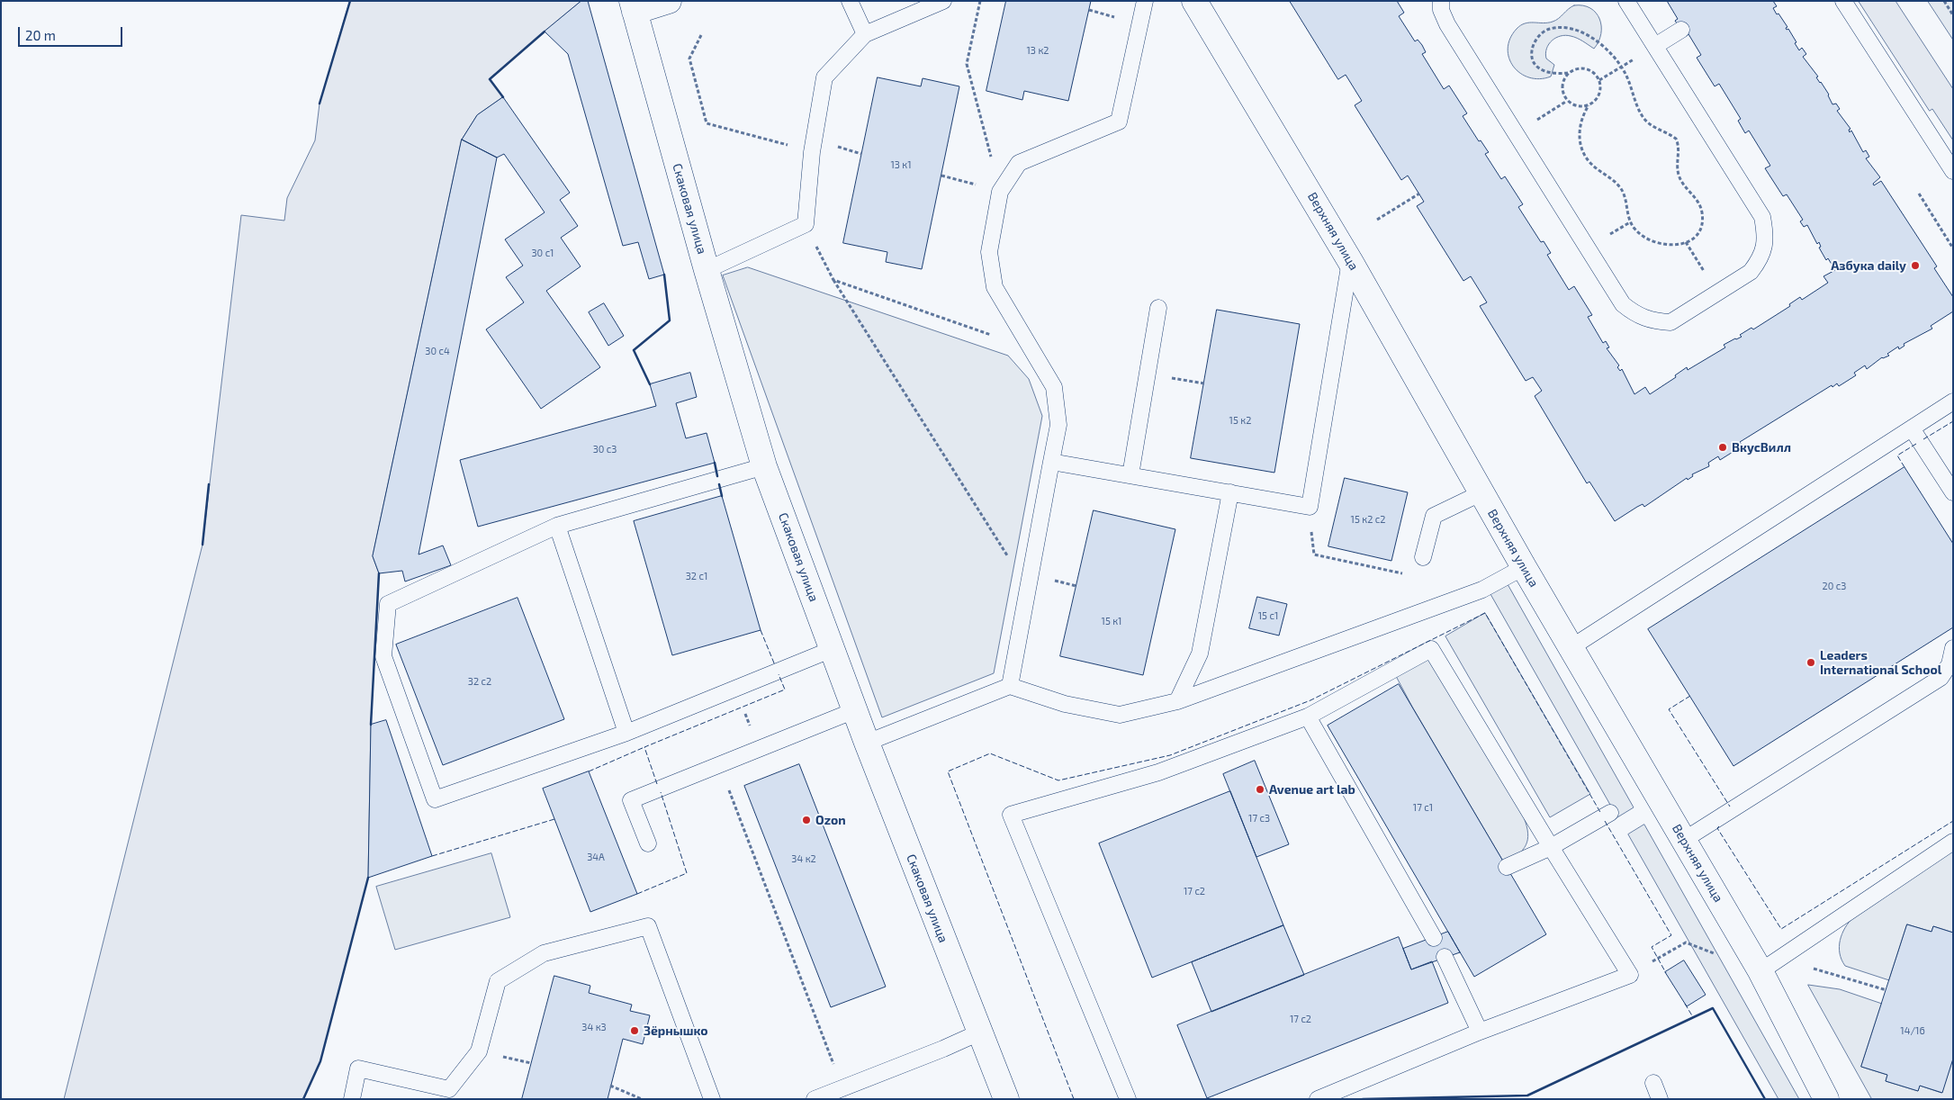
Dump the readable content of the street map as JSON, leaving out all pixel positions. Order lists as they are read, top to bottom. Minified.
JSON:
{"streets":{"street":["Скаковая улица","Верхняя улица"]},"places":["Азбука daily","ВкусВилл","Leaders International School","Avenue art lab","Ozon","Зёрнышко"],"house_numbers":["13 к2","13 к1","30 с1","30 с4","15 к2","30 с3","15 к2 с2","32 с1","20 с3","15 с1","15 к1","32 с2","17 с1","17 с3","34А","34 к2","17 с2","17 с2","34 к3","14/16"],"scale_bar":"20 m"}
